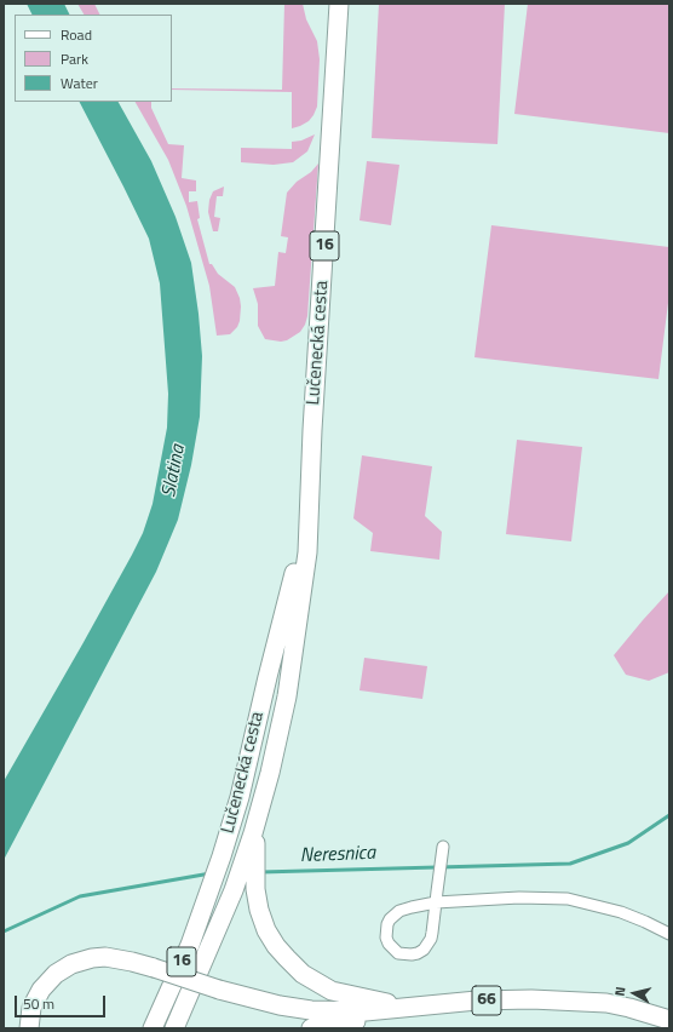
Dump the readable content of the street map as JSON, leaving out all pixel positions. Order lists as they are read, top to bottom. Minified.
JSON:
{"streets":{"main road":["16","Lučenecká cesta","66"]},"water":["Slatina","Neresnica"],"legend":["Road","Park","Water"],"scale_bar":"50 m","north":"left"}
